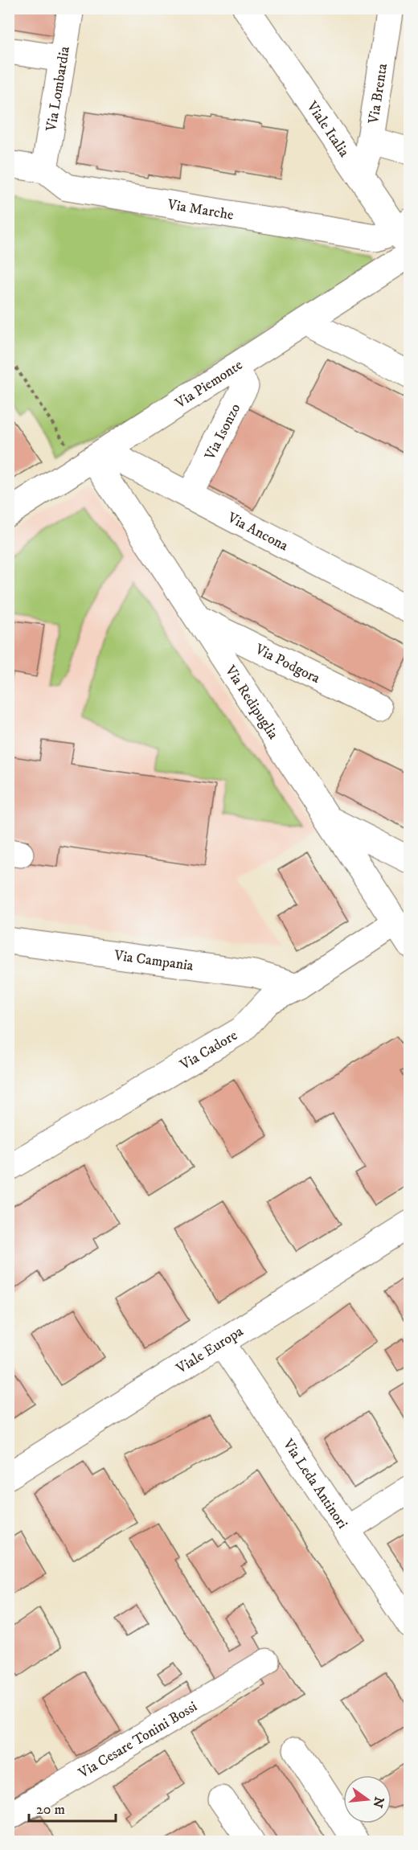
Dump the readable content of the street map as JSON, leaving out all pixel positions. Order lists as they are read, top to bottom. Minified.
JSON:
{"streets":{"street":["Via Lombardia","Via Brenta","Viale Italia","Via Marche","Via Piemonte","Via Isonzo","Via Ancona","Via Podgora","Via Redipuglia","Via Campania","Via Cadore","Viale Europa","Via Leda Antinori","Via Cesare Tonini Bossi"]},"crossings":[["Via Lombardia","Via Marche"],["Via Brenta","Viale Italia"],["Viale Italia","Via Marche"],["Via Piemonte","Via Isonzo"],["Via Piemonte","Via Ancona"],["Via Piemonte","Via Redipuglia"],["Via Isonzo","Via Ancona"],["Via Ancona","Via Redipuglia"],["Via Podgora","Via Redipuglia"],["Via Redipuglia","Via Cadore"],["Via Campania","Via Cadore"],["Viale Europa","Via Leda Antinori"]],"scale_bar":"20 m","north":"right"}
